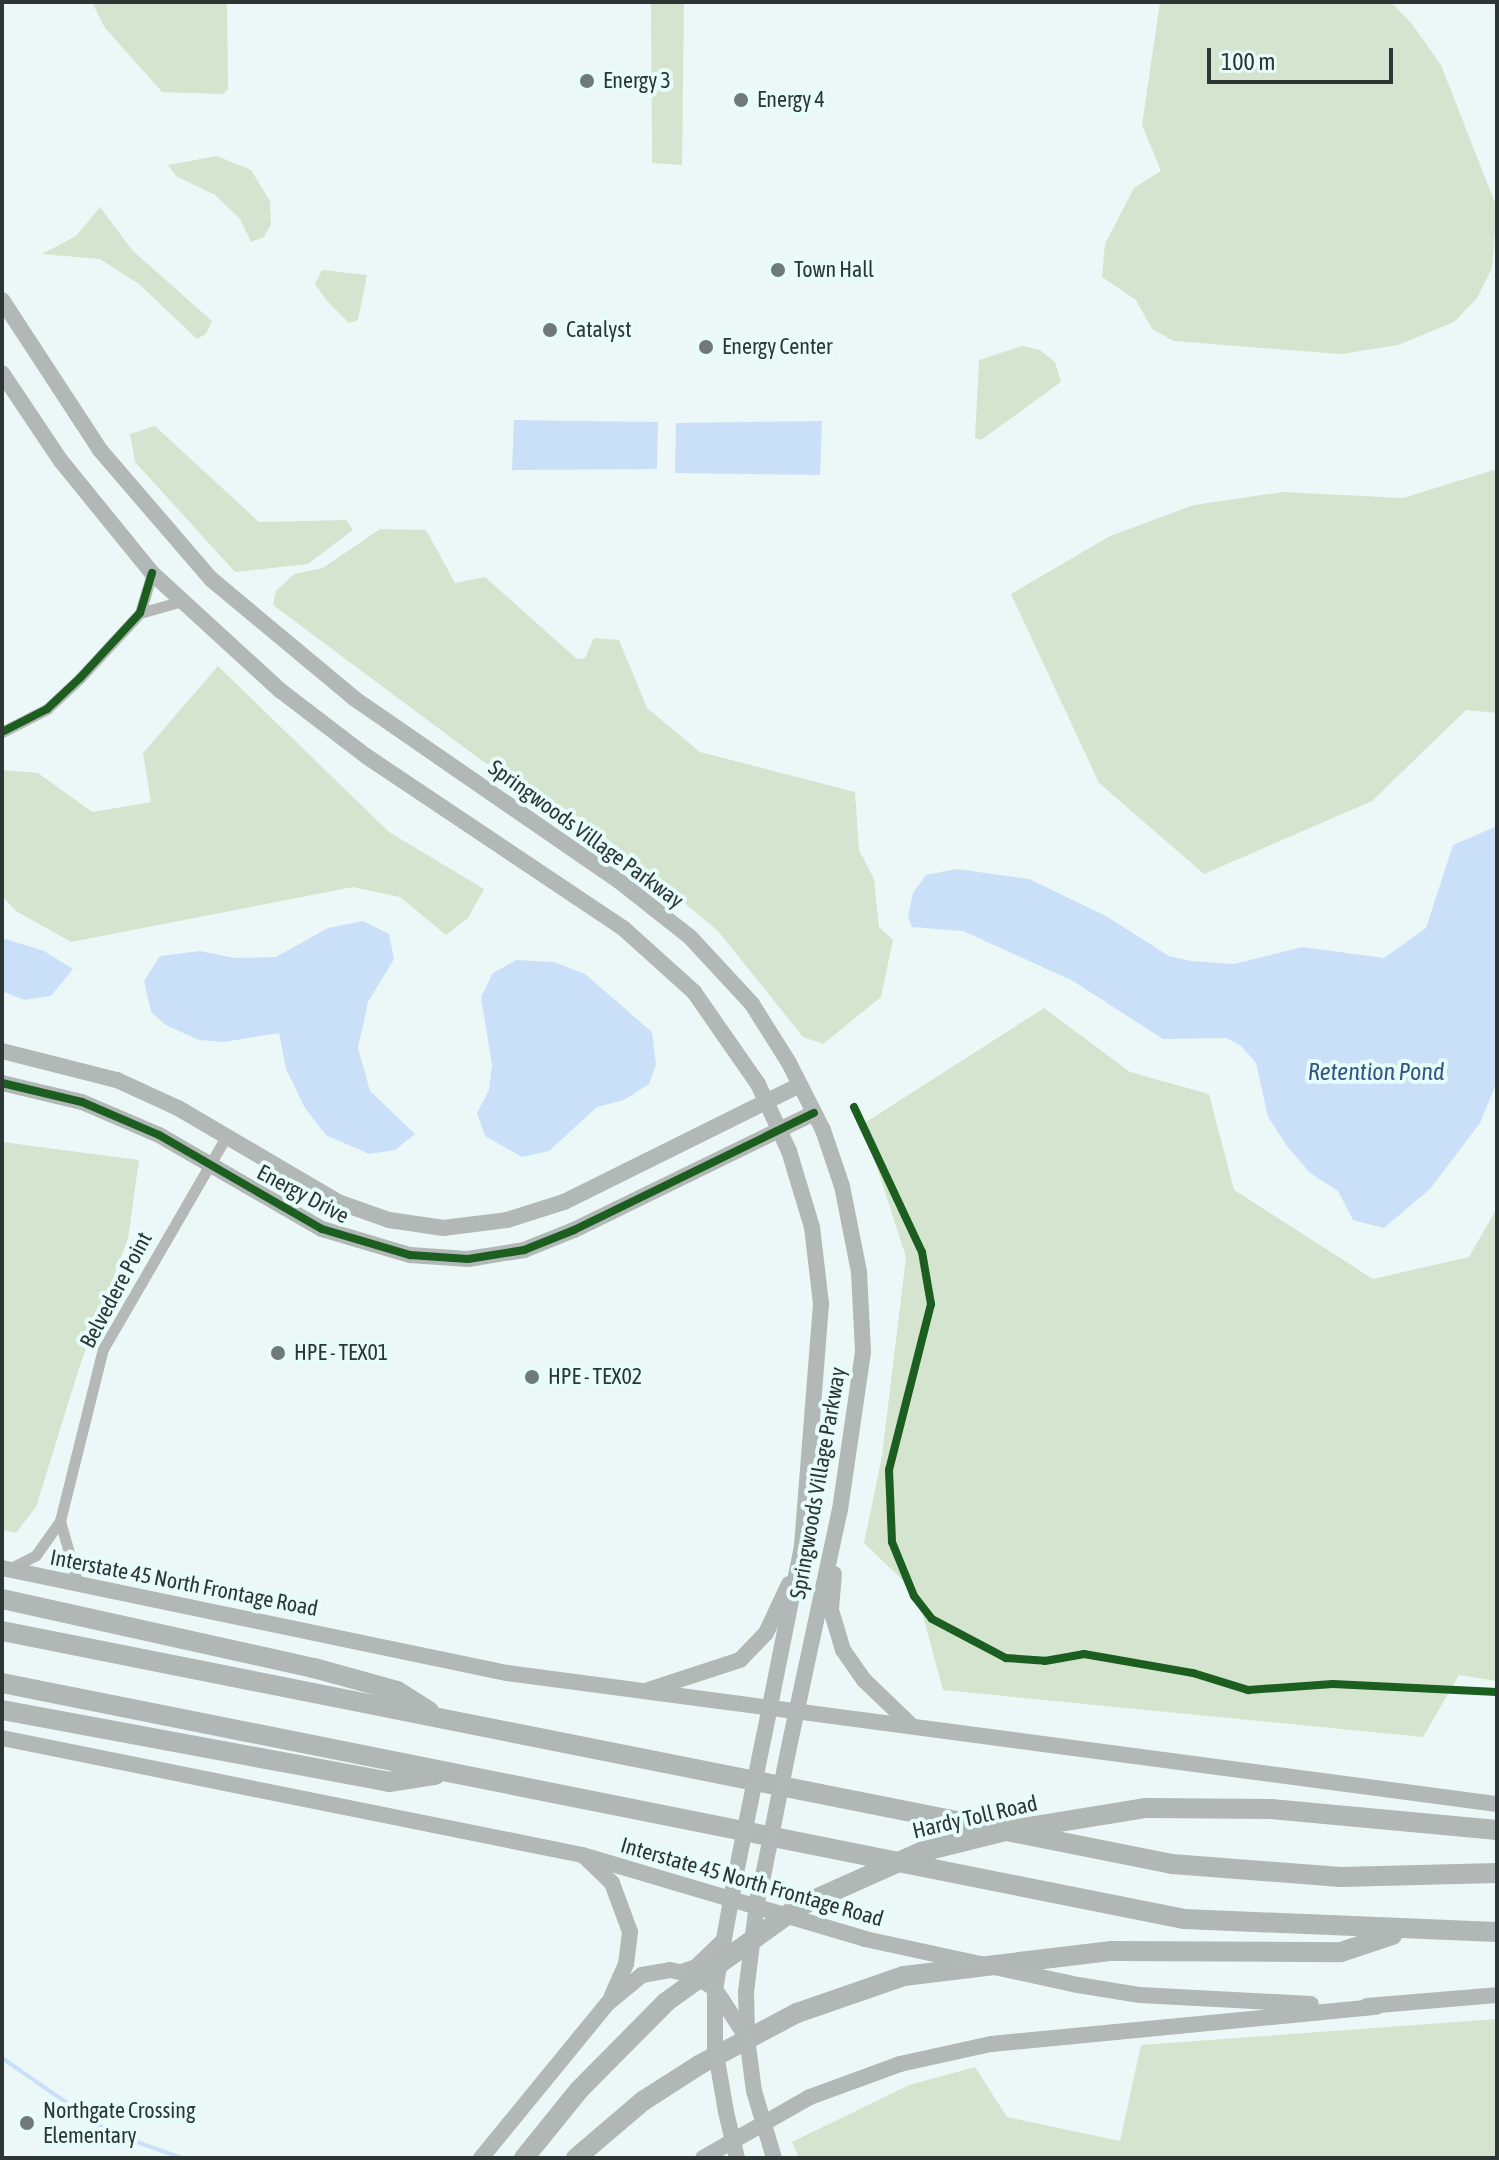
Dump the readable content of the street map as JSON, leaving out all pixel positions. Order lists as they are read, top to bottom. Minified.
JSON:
{"streets":{"highway":["Hardy Toll Road"],"main road":["Springwoods Village Parkway","Energy Drive","Interstate 45 North Frontage Road"],"street":["Belvedere Point"]},"crossings":[["Springwoods Village Parkway","Energy Drive"],["Springwoods Village Parkway","Interstate 45 North Frontage Road"],["Energy Drive","Belvedere Point"],["Belvedere Point","Interstate 45 North Frontage Road"]],"water":["Retention Pond"],"places":["Energy 3","Energy 4","Town Hall","Catalyst","Energy Center","HPE - TEX01","HPE - TEX02","Northgate Crossing Elementary"],"scale_bar":"100 m"}
